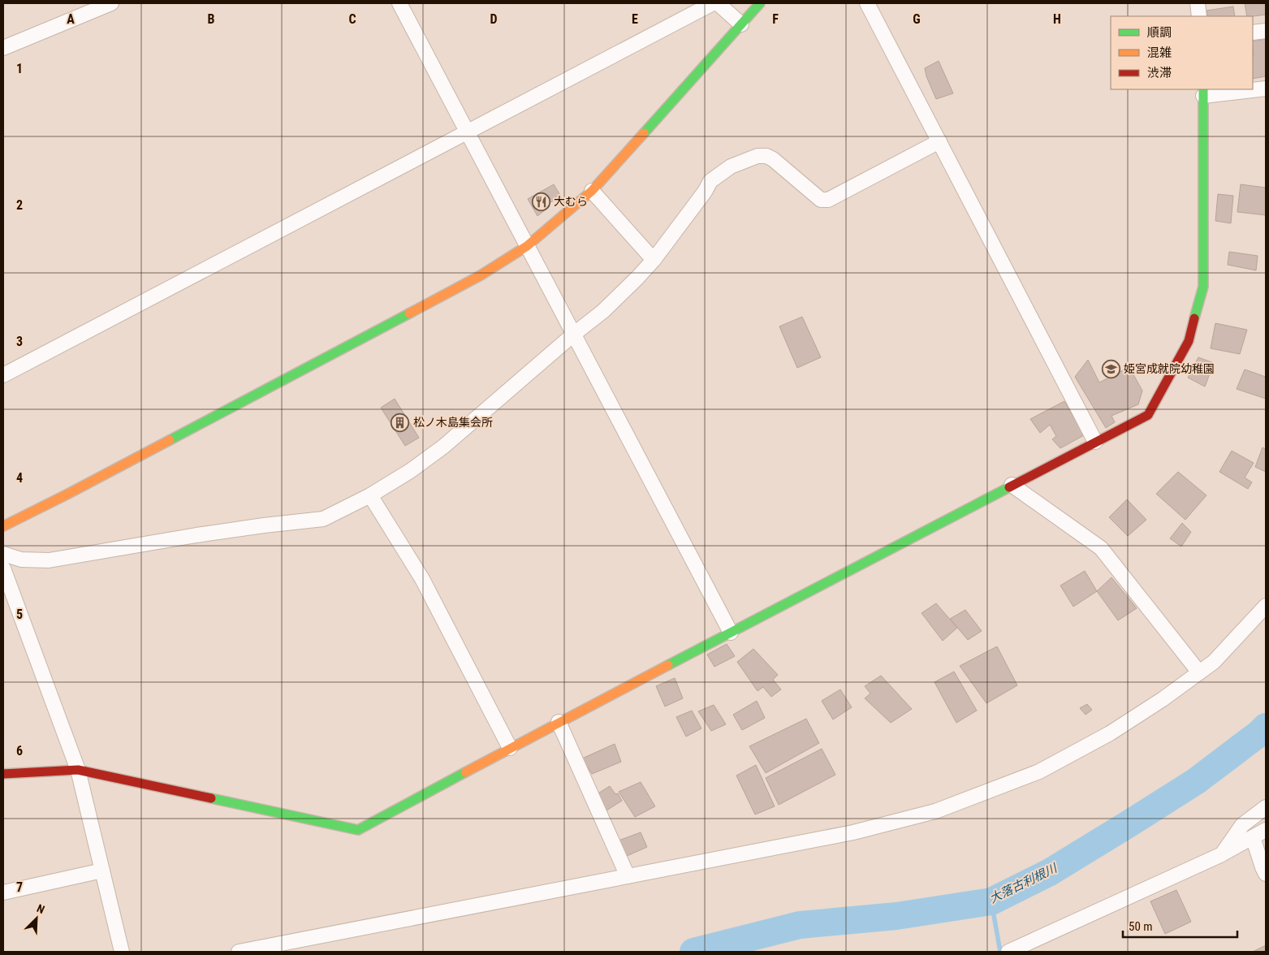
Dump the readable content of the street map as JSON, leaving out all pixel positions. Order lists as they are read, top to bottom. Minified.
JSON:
{"water":["大落古利根川"],"places":{"restaurant":["大むら"],"school or university":["姫宮成就院幼稚園"],"building":["松ノ木島集会所"]},"legend":["順調","混雑","渋滞"],"scale_bar":"50 m","north":"top right","grid":{"columns":["A","B","C","D","E","F","G","H"],"rows":["1","2","3","4","5","6","7"]}}
